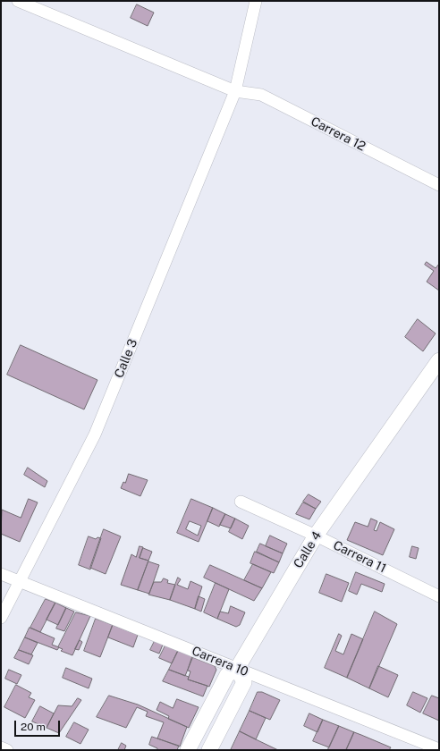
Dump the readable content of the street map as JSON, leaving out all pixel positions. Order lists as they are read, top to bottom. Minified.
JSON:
{"streets":{"street":["Carrera 12","Calle 3","Calle 4","Carrera 11","Carrera 10"]},"crossings":[["Carrera 12","Calle 3"],["Calle 3","Carrera 10"],["Calle 4","Carrera 11"],["Calle 4","Carrera 10"]],"scale_bar":"20 m"}
